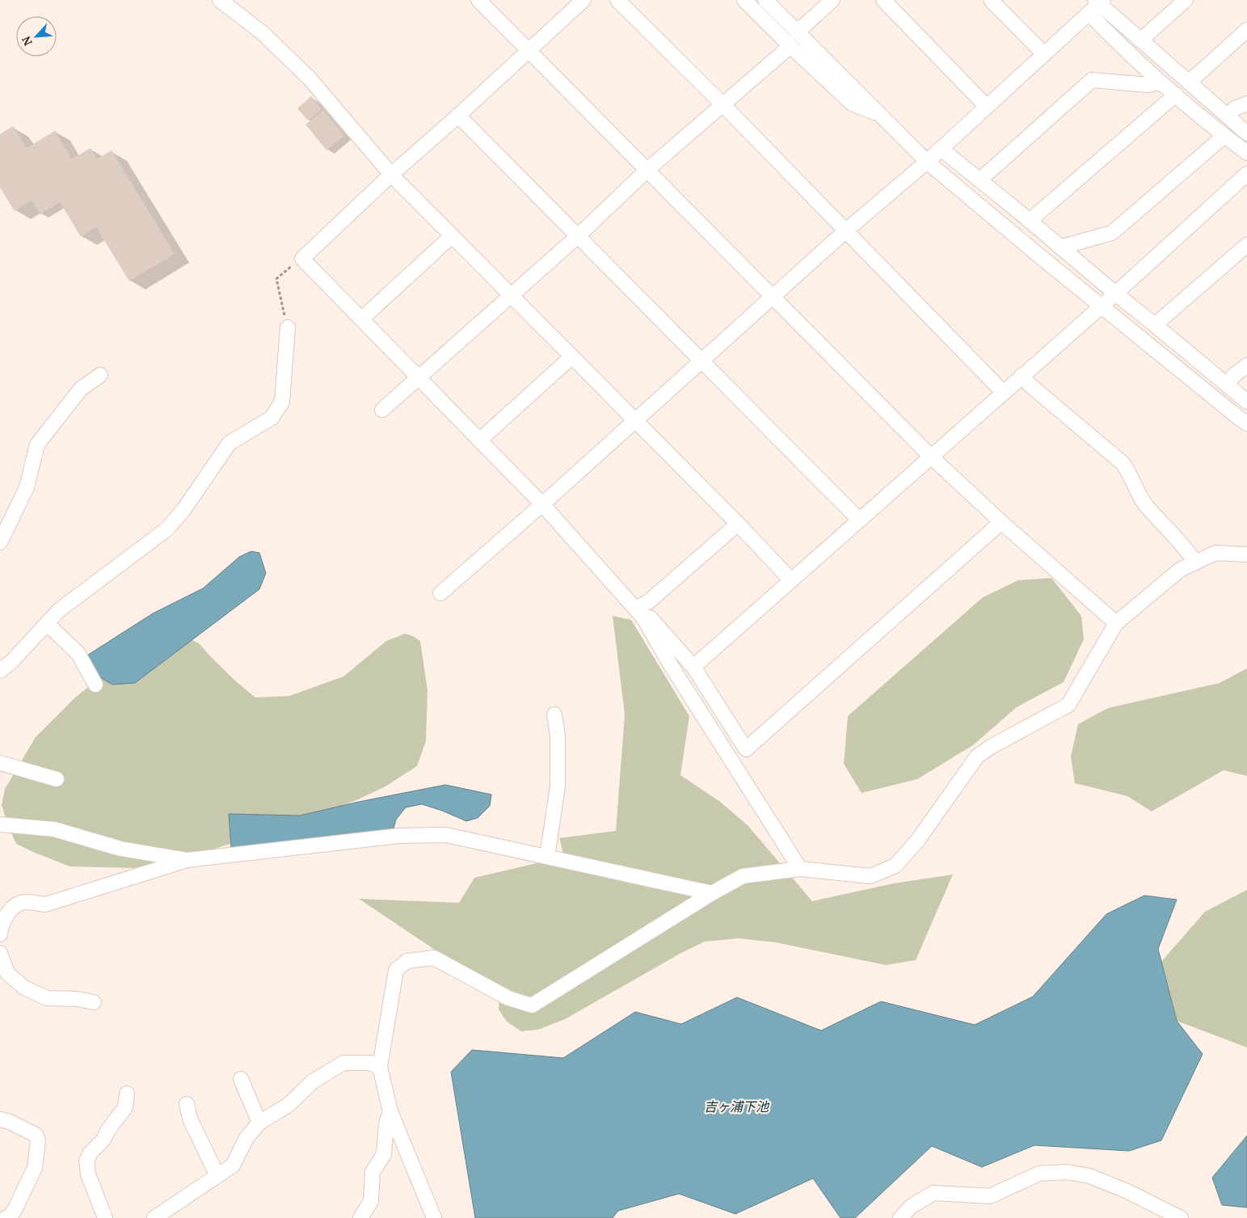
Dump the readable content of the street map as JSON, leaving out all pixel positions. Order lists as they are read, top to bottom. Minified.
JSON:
{"water":["吉ヶ浦下池"],"north":"bottom left"}
